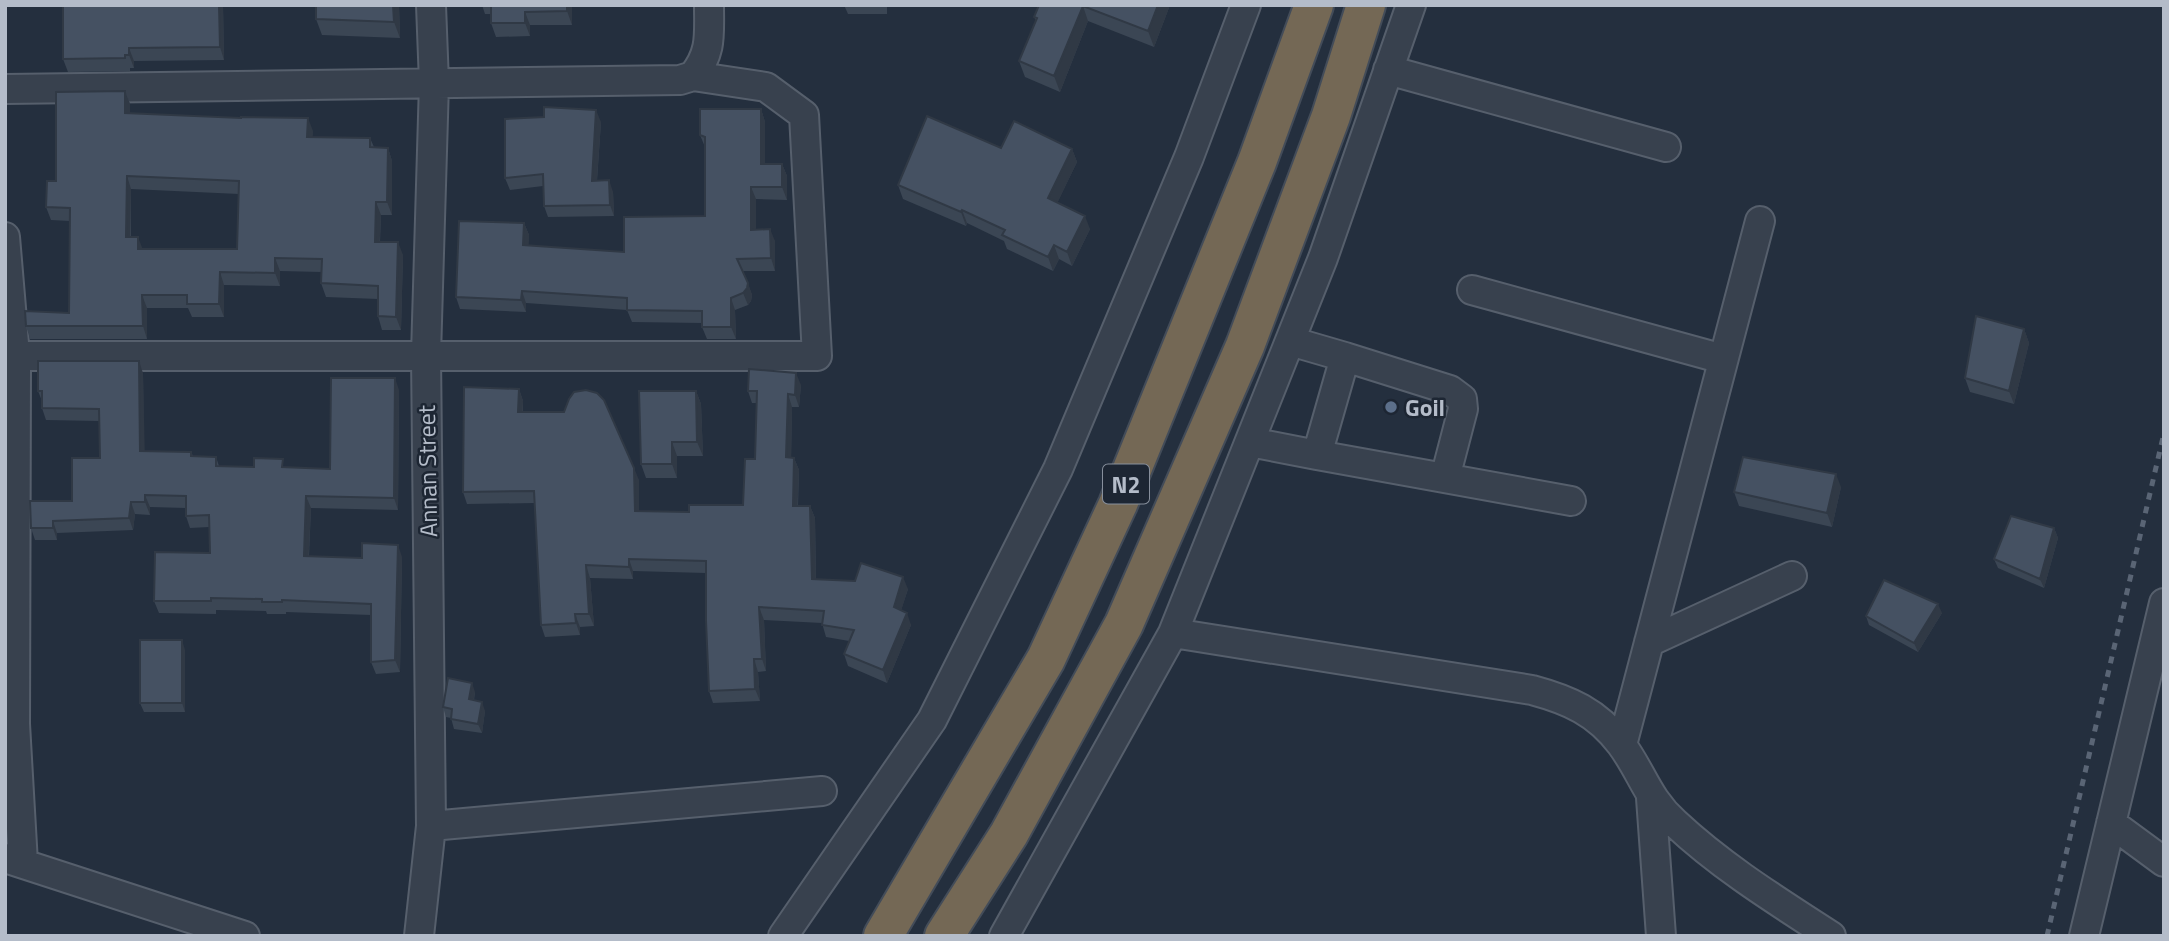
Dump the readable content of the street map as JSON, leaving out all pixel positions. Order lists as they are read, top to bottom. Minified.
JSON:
{"streets":{"highway":["N2"],"street":["Annan Street"]},"places":["Goil"]}
